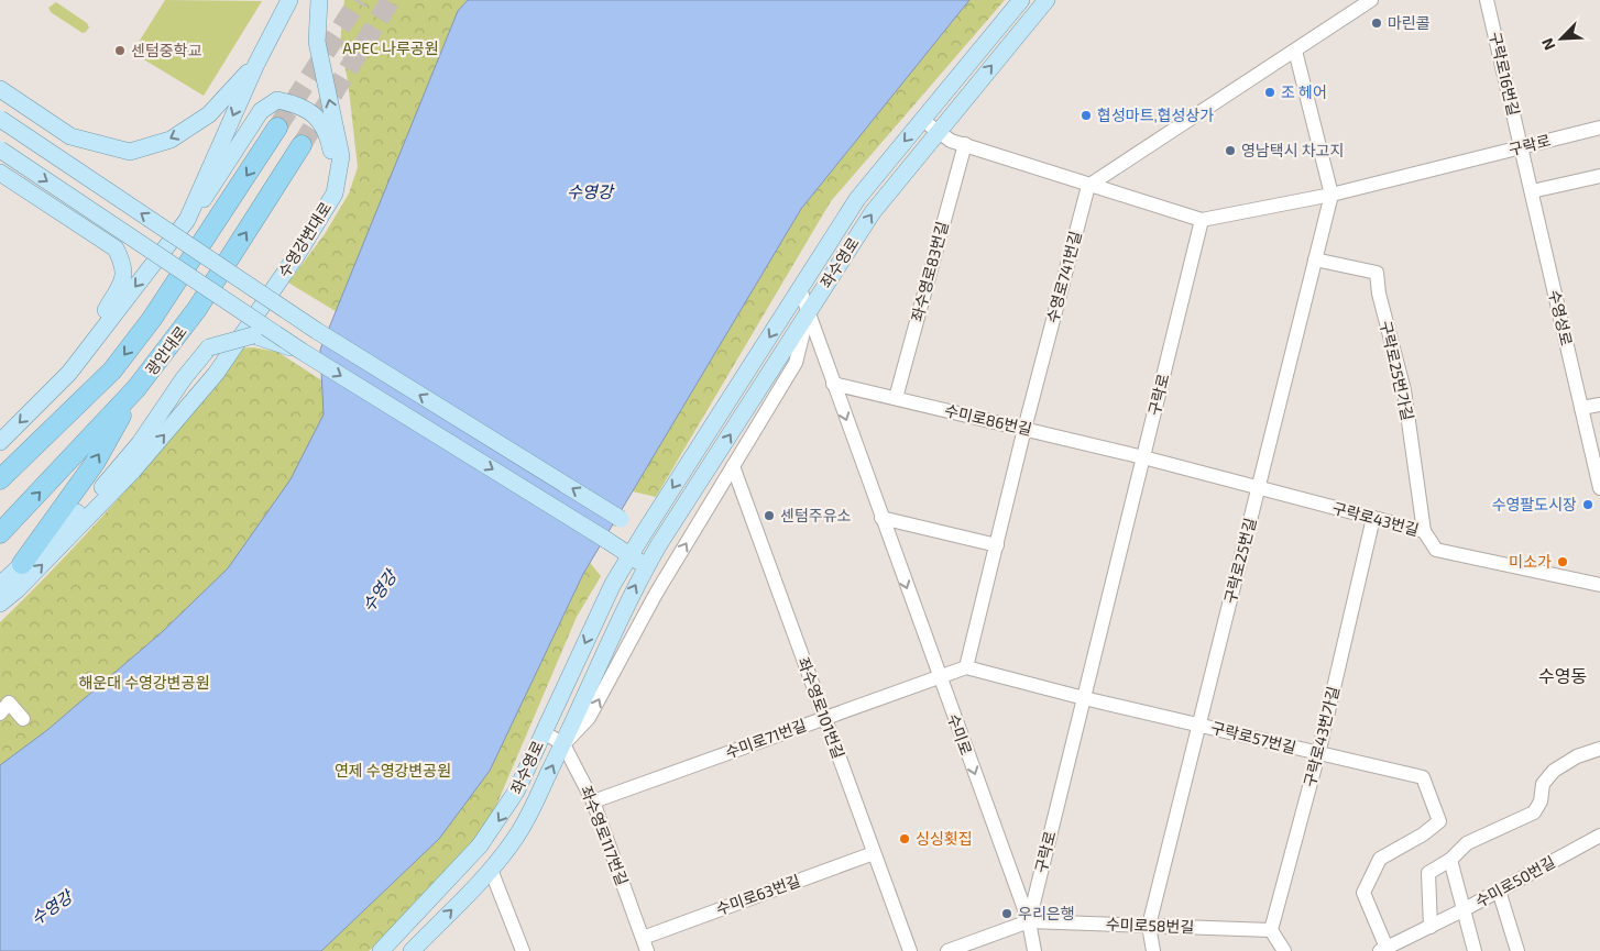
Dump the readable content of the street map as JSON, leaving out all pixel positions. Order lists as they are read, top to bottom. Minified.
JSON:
{"streets":{"highway":["광안대로"],"main road":["수영강변대로","좌수영로"],"street":["구락로16번길","구락로","좌수영로83번길","수영로741번길","수영성로","구락로25번가길","수미로86번길","구락로43번길","구락로25번길","좌수영로101번길","수미로","구락로43번가길","구락로57번길","수미로71번길","좌수영로117번길","수미로50번길","수미로63번길","수미로58번길"]},"crossings":[["구락로16번길","구락로"],["구락로16번길","수영성로"],["구락로","수영성로"],["구락로","수미로86번길"],["구락로","구락로43번길"],["구락로","구락로25번길"],["구락로","수미로"],["구락로","구락로57번길"],["구락로","수미로58번길"],["좌수영로","수미로"],["좌수영로","좌수영로117번길"],["좌수영로83번길","수미로86번길"],["수영로741번길","수미로86번길"],["구락로25번가길","구락로43번길"],["구락로25번가길","구락로25번길"],["수미로86번길","구락로43번길"],["수미로86번길","수미로"],["구락로43번길","구락로25번길"],["구락로43번길","구락로43번가길"],["구락로25번길","구락로57번길"],["구락로25번길","수미로58번길"],["좌수영로101번길","수미로71번길"],["좌수영로101번길","수미로63번길"],["수미로","수미로71번길"],["수미로","수미로58번길"],["구락로43번가길","구락로57번길"],["구락로43번가길","수미로58번길"],["구락로57번길","수미로50번길"],["수미로71번길","좌수영로117번길"],["좌수영로117번길","수미로63번길"]],"one_way":["수미로"],"districts":["수영동"],"water":["수영강"],"parks":["APEC 나루공원","해운대 수영강변공원","연제 수영강변공원"],"places":["마린콜","센텀중학교","조 헤어","협성마트,협성상가","영남택시 차고지","수영팔도시장","센텀주유소","미소가","싱싱횟집","우리은행"],"north":"bottom left"}
